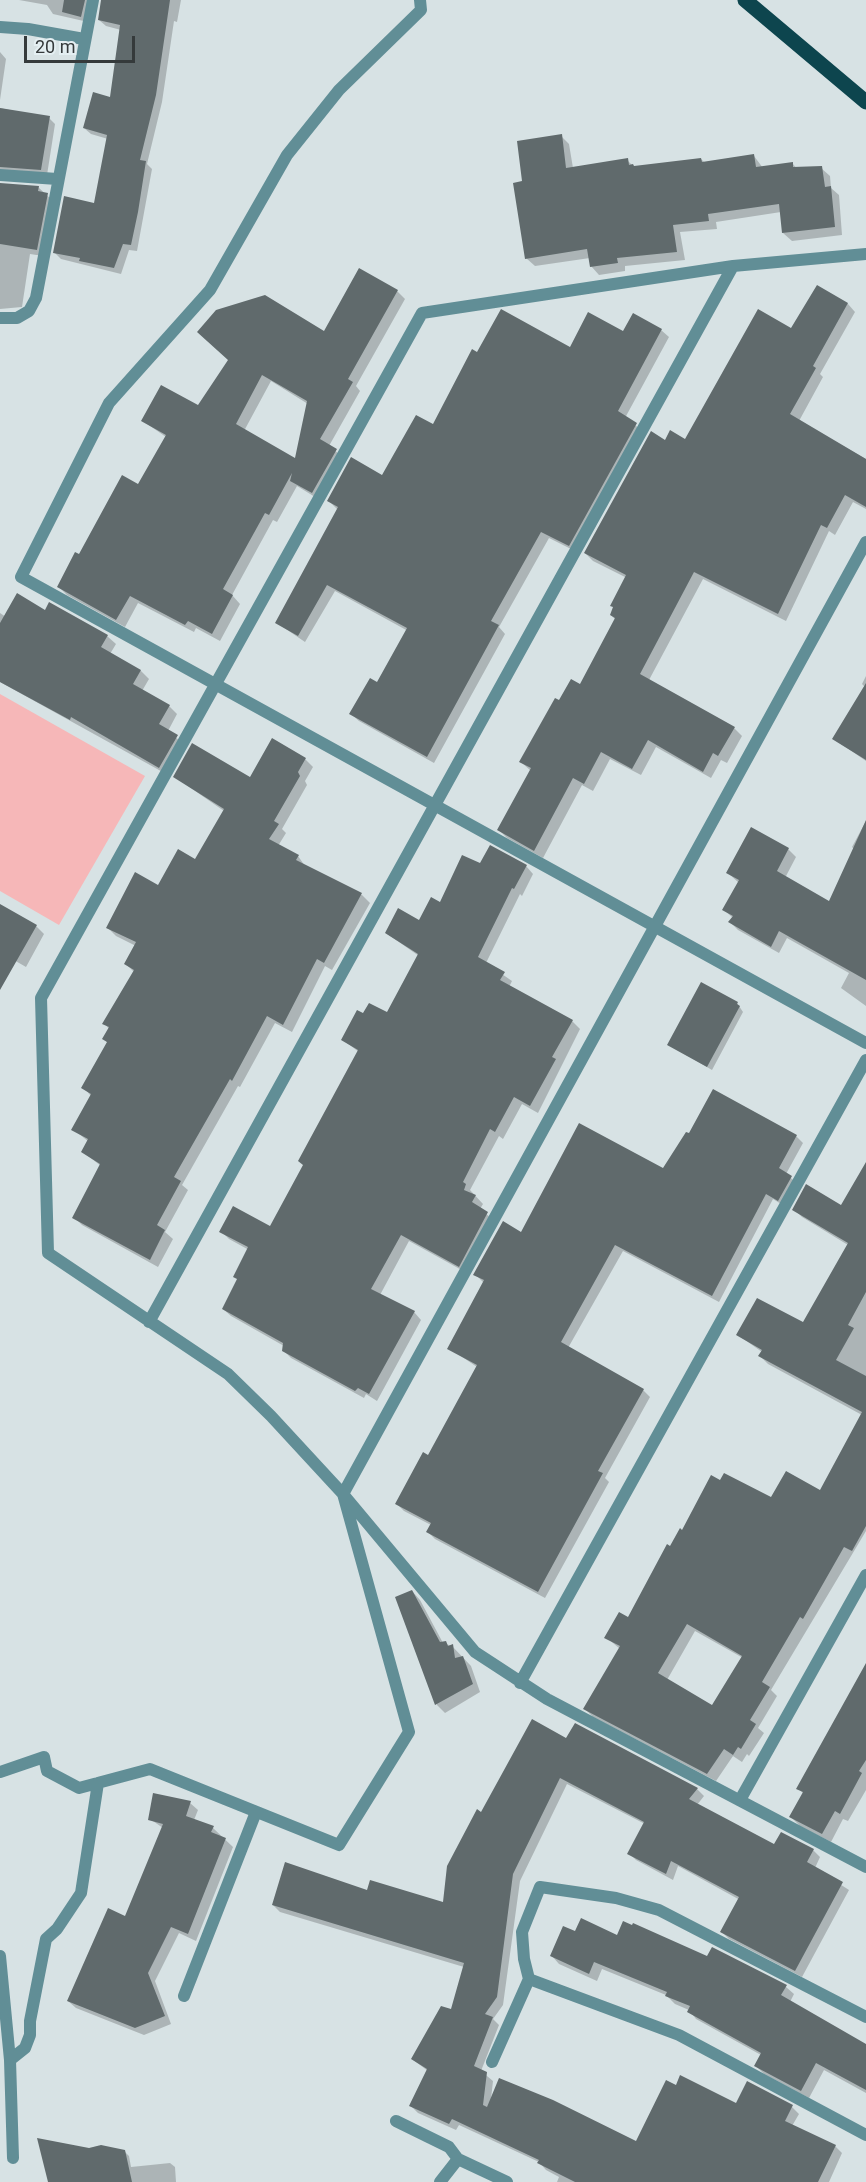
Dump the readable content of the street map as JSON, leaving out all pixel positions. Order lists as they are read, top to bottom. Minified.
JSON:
{"scale_bar":"20 m"}
